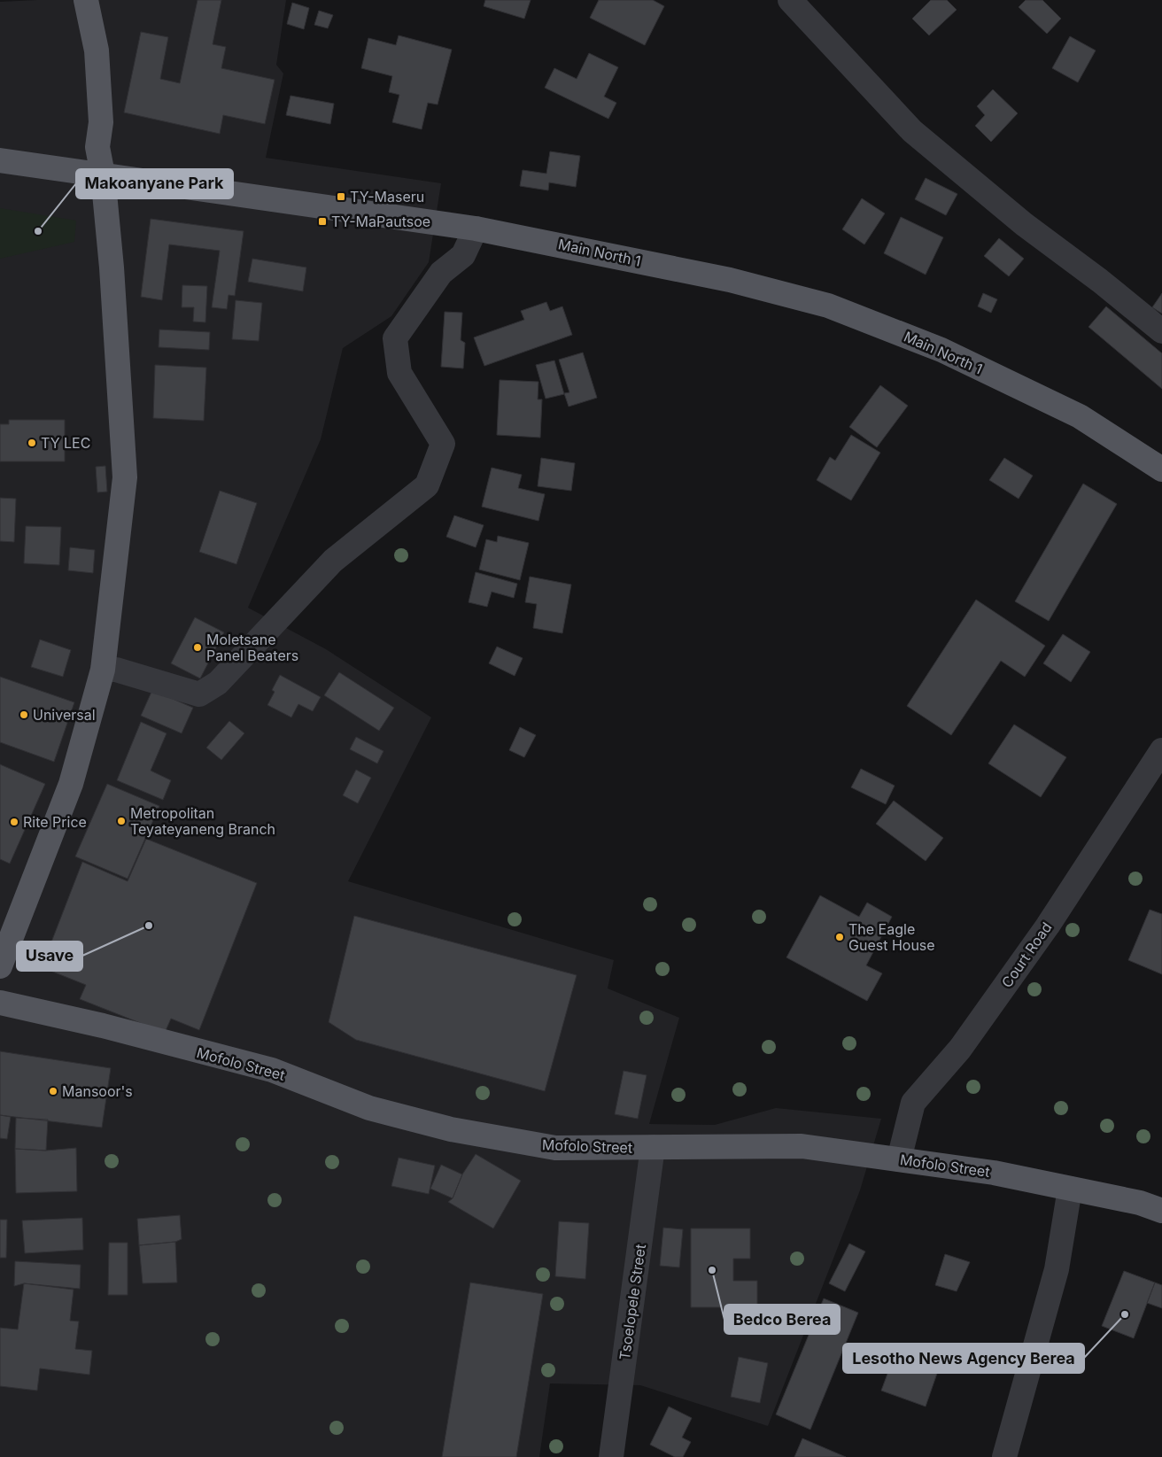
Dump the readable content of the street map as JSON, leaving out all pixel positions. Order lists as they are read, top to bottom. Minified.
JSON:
{"streets":{"main road":["Main North 1","Mofolo Street"],"street":["Court Road","Tsoelopele Street"]},"crossings":[["Court Road","Mofolo Street"],["Mofolo Street","Tsoelopele Street"]],"places":{"transit":["TY-Maseru","TY-MaPautsoe"],"other":["Makoanyane Park","TY LEC","Moletsane Panel Beaters","Universal","Metropolitan Teyateyaneng Branch","Rite Price","Usave","The Eagle Guest House","Mansoor's","Bedco Berea","Lesotho News Agency Berea"]}}
